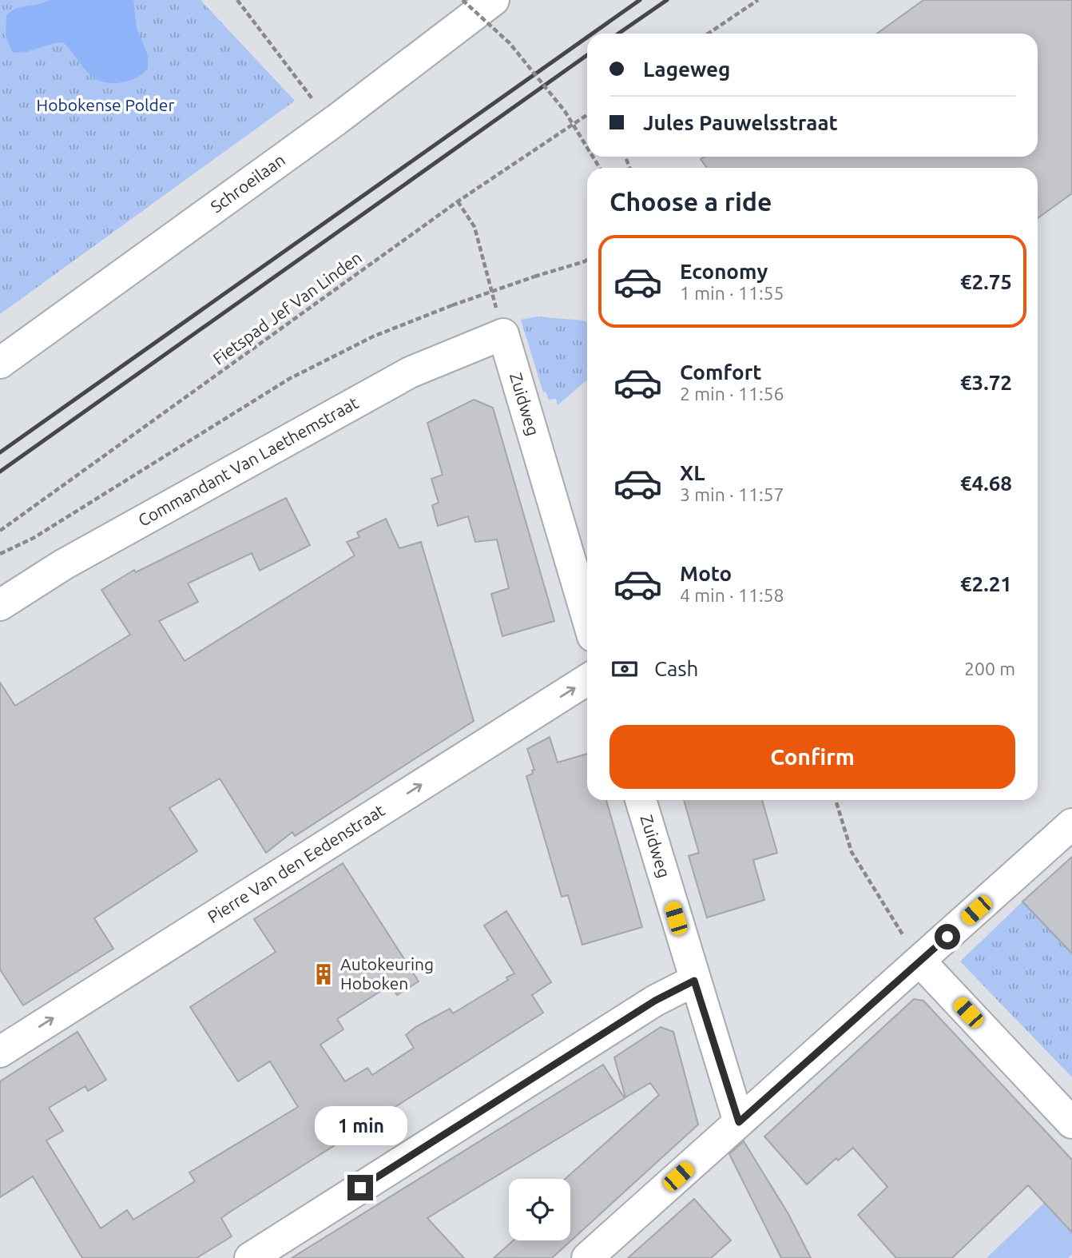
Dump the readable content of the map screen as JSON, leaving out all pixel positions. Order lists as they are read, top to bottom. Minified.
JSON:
{"streets":{"street":["Schroeilaan","Zuidweg","Commandant Van Laethemstraat","Pierre Van den Eedenstraat"],"path":["Fietspad Jef Van Linden"]},"crossings":[["Zuidweg","Commandant Van Laethemstraat"]],"one_way":["Pierre Van den Eedenstraat"],"parks":["Hobokense Polder"],"places":{"building":["Autokeuring Hoboken"]},"page":{"banner":["Lageweg","Jules Pauwelsstraat"],"heading":"Choose a ride","list":[{"name":"Economy","note":"1 min · 11:55","value":"€2.75"},{"name":"Comfort","note":"2 min · 11:56","value":"€3.72"},{"name":"XL","note":"3 min · 11:57","value":"€4.68"},{"name":"Moto","note":"4 min · 11:58","value":"€2.21"}],"pay":["Cash","200 m"],"buttons":"Confirm","bubble":"1 min"}}
